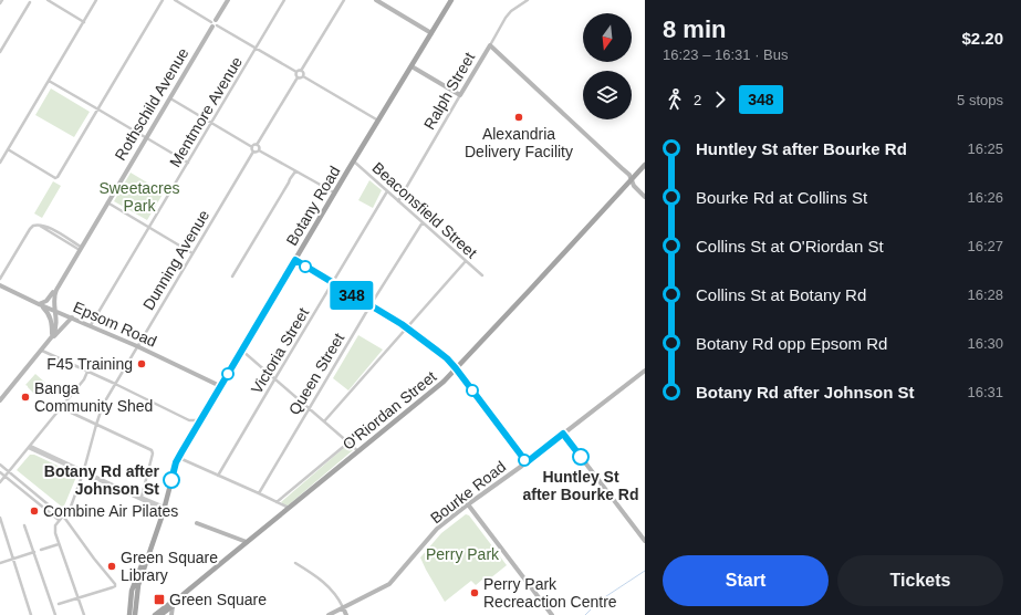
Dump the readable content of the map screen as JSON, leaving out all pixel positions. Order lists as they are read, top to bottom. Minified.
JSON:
{"streets":{"main road":["Botany Road","O'Riordan Street"],"street":["Ralph Street","Rothschild Avenue","Mentmore Avenue","Beaconsfield Street","Dunning Avenue","Epsom Road","Victoria Street","Queen Street","Bourke Road"]},"crossings":[["Ralph Street","Beaconsfield Street"],["Rothschild Avenue","Epsom Road"],["Mentmore Avenue","Epsom Road"],["Botany Road","Beaconsfield Street"],["Botany Road","Epsom Road"],["Beaconsfield Street","Victoria Street"],["Beaconsfield Street","Queen Street"],["Dunning Avenue","Epsom Road"]],"parks":["Sweetacres Park","Perry Park"],"places":{"other":["Alexandria Delivery Facility","F45 Training","Banga Community Shed","Huntley St after Bourke Rd","Botany Rd after Johnson St","Combine Air Pilates","Green Square Library","Perry Park Recreaction Centre"],"transit":["Green Square"]},"lines":["bus line 348"],"north":"bottom","page":{"on_map":"348","heading":["8 min","16:23 – 16:31 · Bus","$2.20"],"legs":["2","348","5 stops"],"list":[{"name":"Huntley St after Bourke Rd","value":"16:25"},{"name":"Bourke Rd at Collins St","value":"16:26"},{"name":"Collins St at O'Riordan St","value":"16:27"},{"name":"Collins St at Botany Rd","value":"16:28"},{"name":"Botany Rd opp Epsom Rd","value":"16:30"},{"name":"Botany Rd after Johnson St","value":"16:31"}],"buttons":["Start","Tickets"]}}
